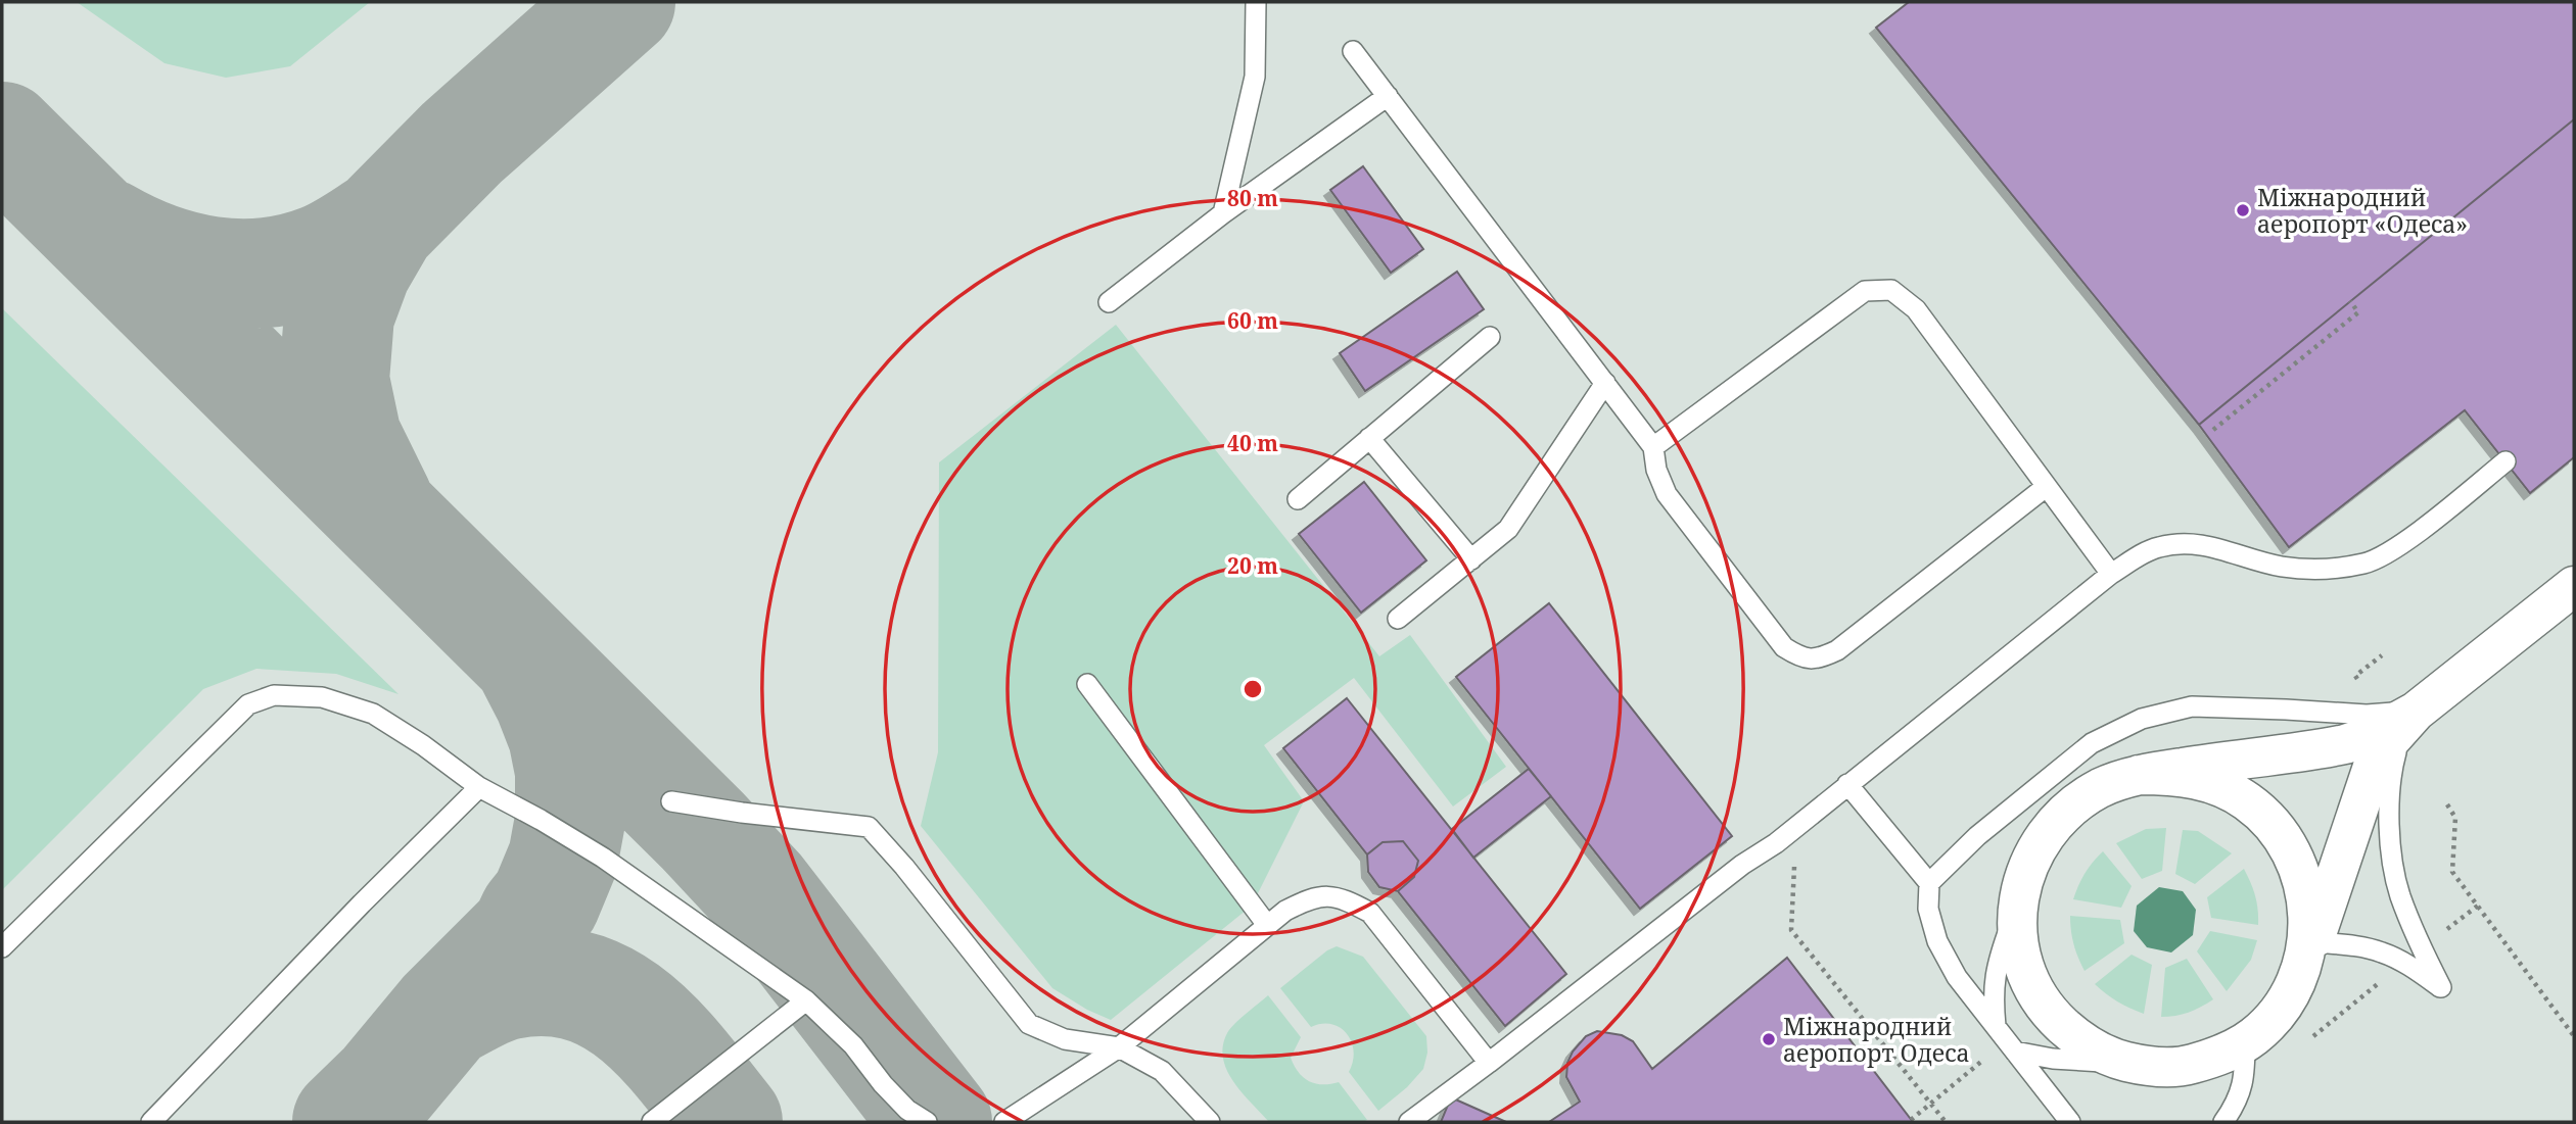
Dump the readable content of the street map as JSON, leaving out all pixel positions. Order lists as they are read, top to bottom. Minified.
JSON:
{"places":["Міжнародний аеропорт «Одеса»","Міжнародний аеропорт Одеса"],"rings":["80 m","60 m","40 m","20 m"]}
